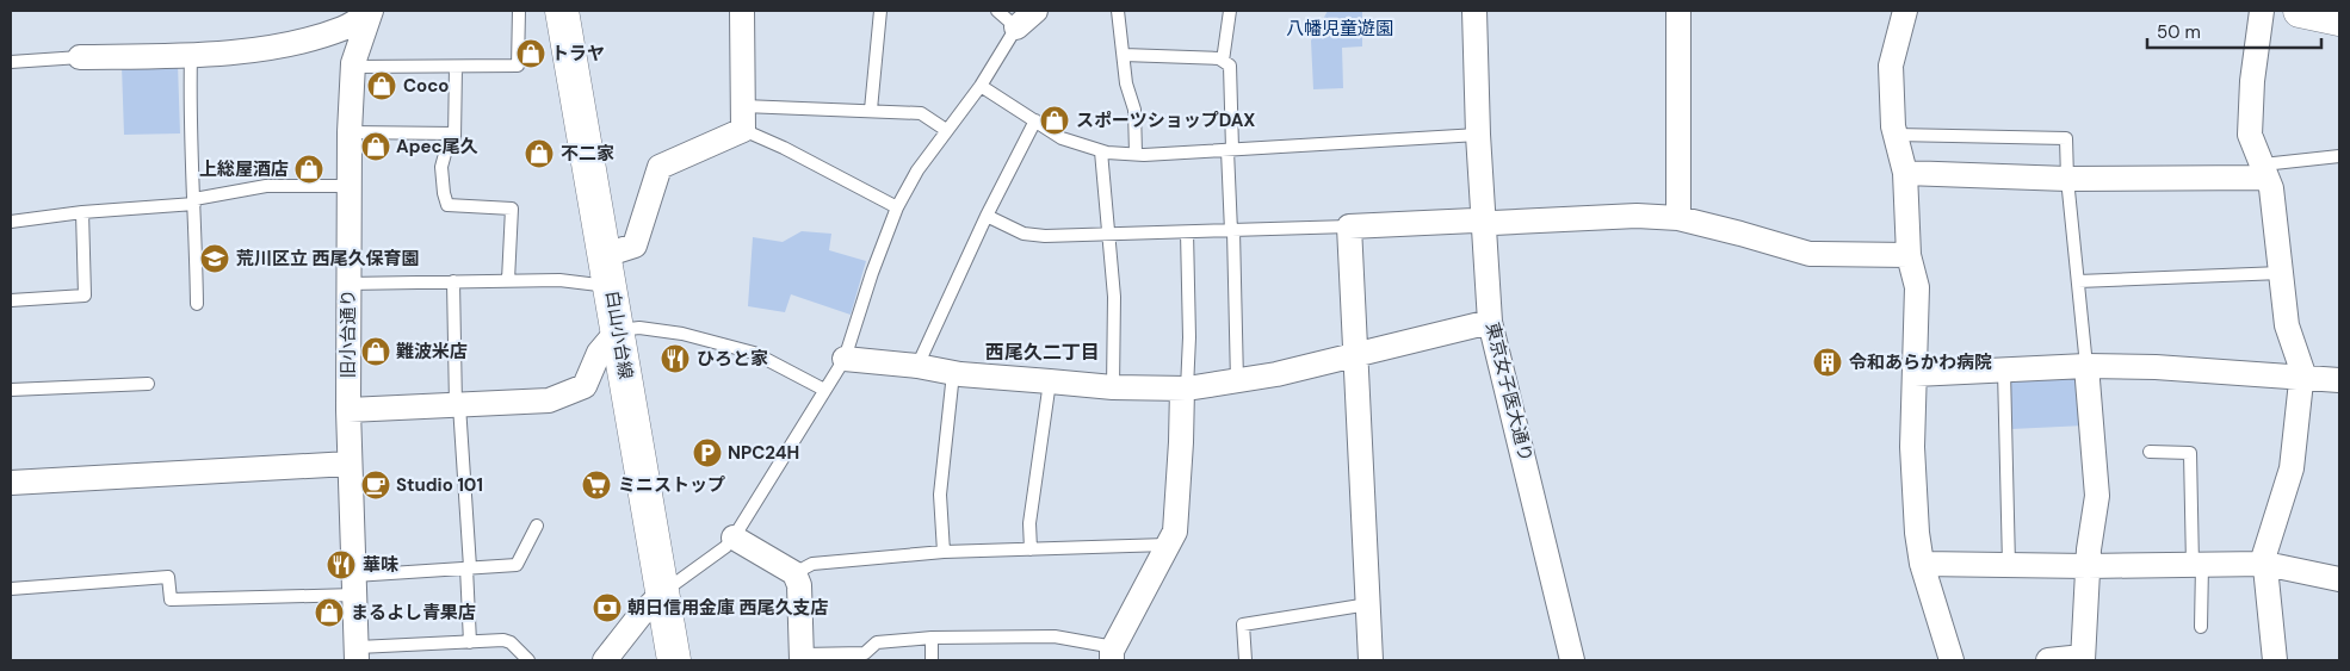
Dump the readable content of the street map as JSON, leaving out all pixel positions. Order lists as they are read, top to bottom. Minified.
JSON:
{"streets":{"main road":["白山小台線"],"street":["旧小台通り","東京女子医大通り"]},"districts":["西尾久二丁目"],"parks":["八幡児童遊園"],"places":{"shop":["トラヤ","Coco","スポーツショップDAX","Apec尾久","不二家","上総屋酒店","難波米店","まるよし青果店"],"school or university":["荒川区立 西尾久保育園"],"restaurant":["ひろと家","華味"],"building":["令和あらかわ病院"],"parking":["NPC24H"],"cafe":["Studio 101"],"supermarket":["ミニストップ"],"bank":["朝日信用金庫 西尾久支店"]},"scale_bar":"50 m"}
